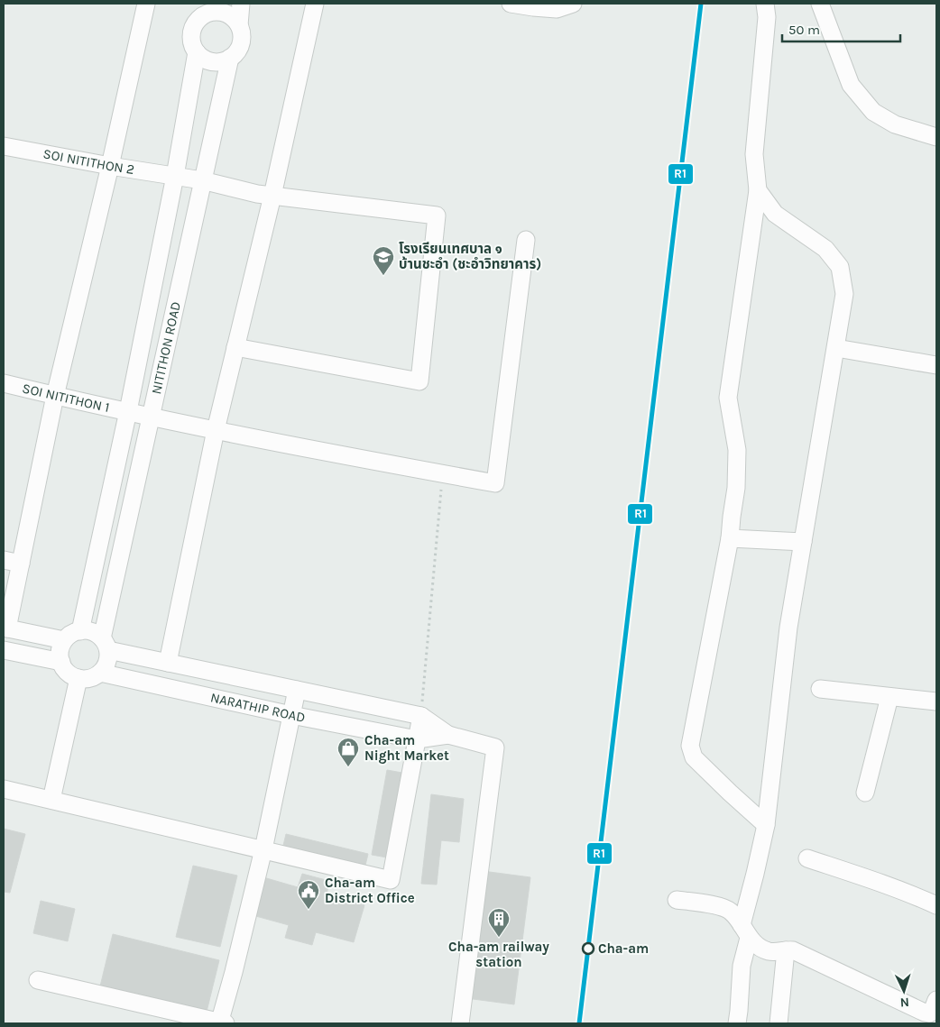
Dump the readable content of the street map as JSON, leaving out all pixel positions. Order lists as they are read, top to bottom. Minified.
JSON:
{"streets":{"street":["SOI NITITHON 2","NITITHON ROAD","SOI NITITHON 1","NARATHIP ROAD"]},"crossings":[["SOI NITITHON 2","NITITHON ROAD"],["NITITHON ROAD","SOI NITITHON 1"],["NITITHON ROAD","NARATHIP ROAD"]],"places":{"school or university":["โรงเรียนเทศบาล ๑ บ้านชะอำ (ชะอำวิทยาคาร)"],"shop":["Cha-am Night Market"],"public building":["Cha-am District Office"],"building":["Cha-am railway station"],"other":["Cha-am"]},"lines":["transit line R1"],"scale_bar":"50 m","north":"bottom"}
